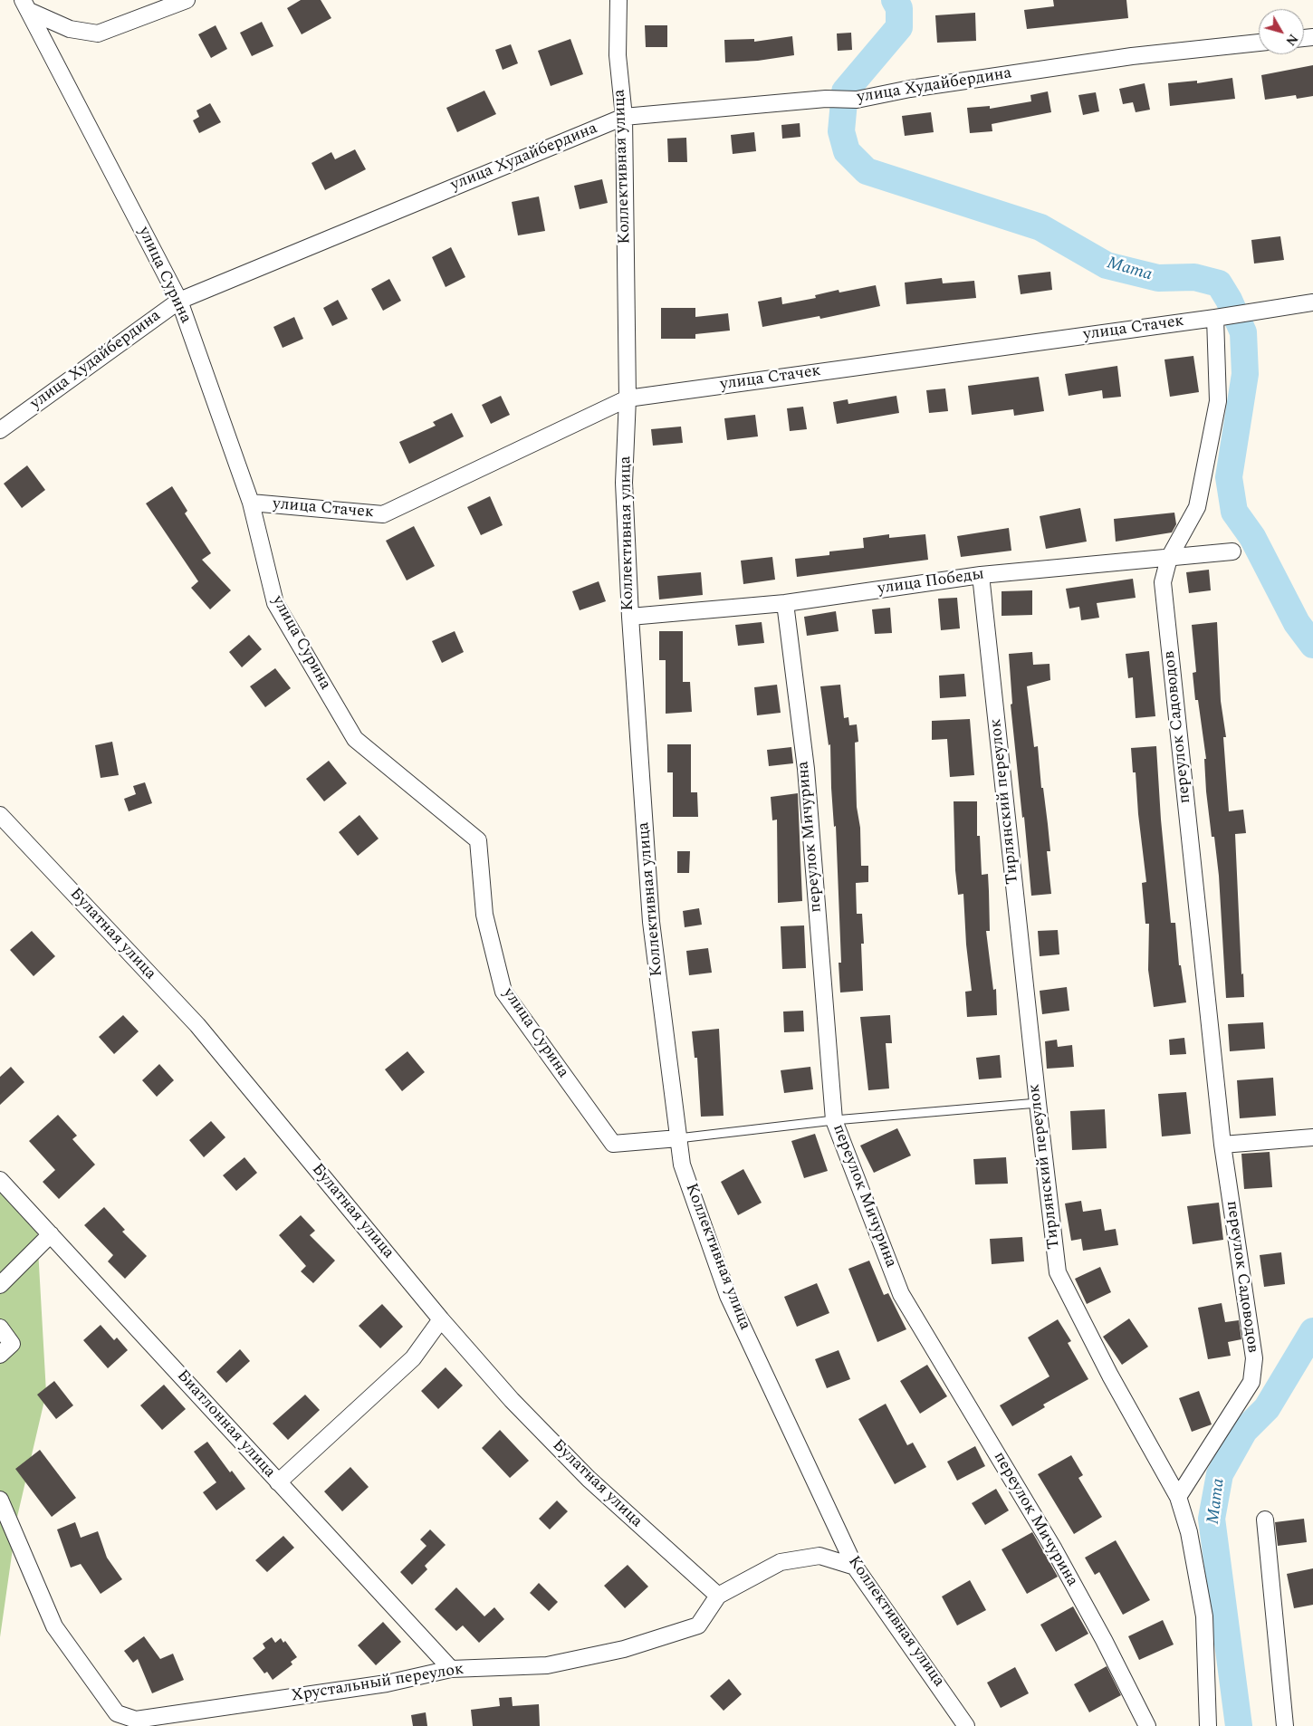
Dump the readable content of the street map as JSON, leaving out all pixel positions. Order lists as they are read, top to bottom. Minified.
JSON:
{"streets":{"street":["улица Худайбердина","Коллективная улица","улица Сурина","улица Стачек","улица Победы","переулок Садоводов","Тирлянский переулок","переулок Мичурина","Булатная улица","Биатлонная улица","Хрустальный переулок"]},"crossings":[["улица Худайбердина","Коллективная улица"],["улица Худайбердина","улица Сурина"],["Коллективная улица","улица Сурина"],["Коллективная улица","улица Стачек"],["Коллективная улица","улица Победы"],["Коллективная улица","Хрустальный переулок"],["улица Сурина","улица Стачек"],["улица Стачек","переулок Садоводов"],["улица Победы","переулок Садоводов"],["улица Победы","Тирлянский переулок"],["улица Победы","переулок Мичурина"],["переулок Садоводов","Тирлянский переулок"],["Булатная улица","Хрустальный переулок"],["Биатлонная улица","Хрустальный переулок"]],"water":["Мата"],"north":"bottom right"}
